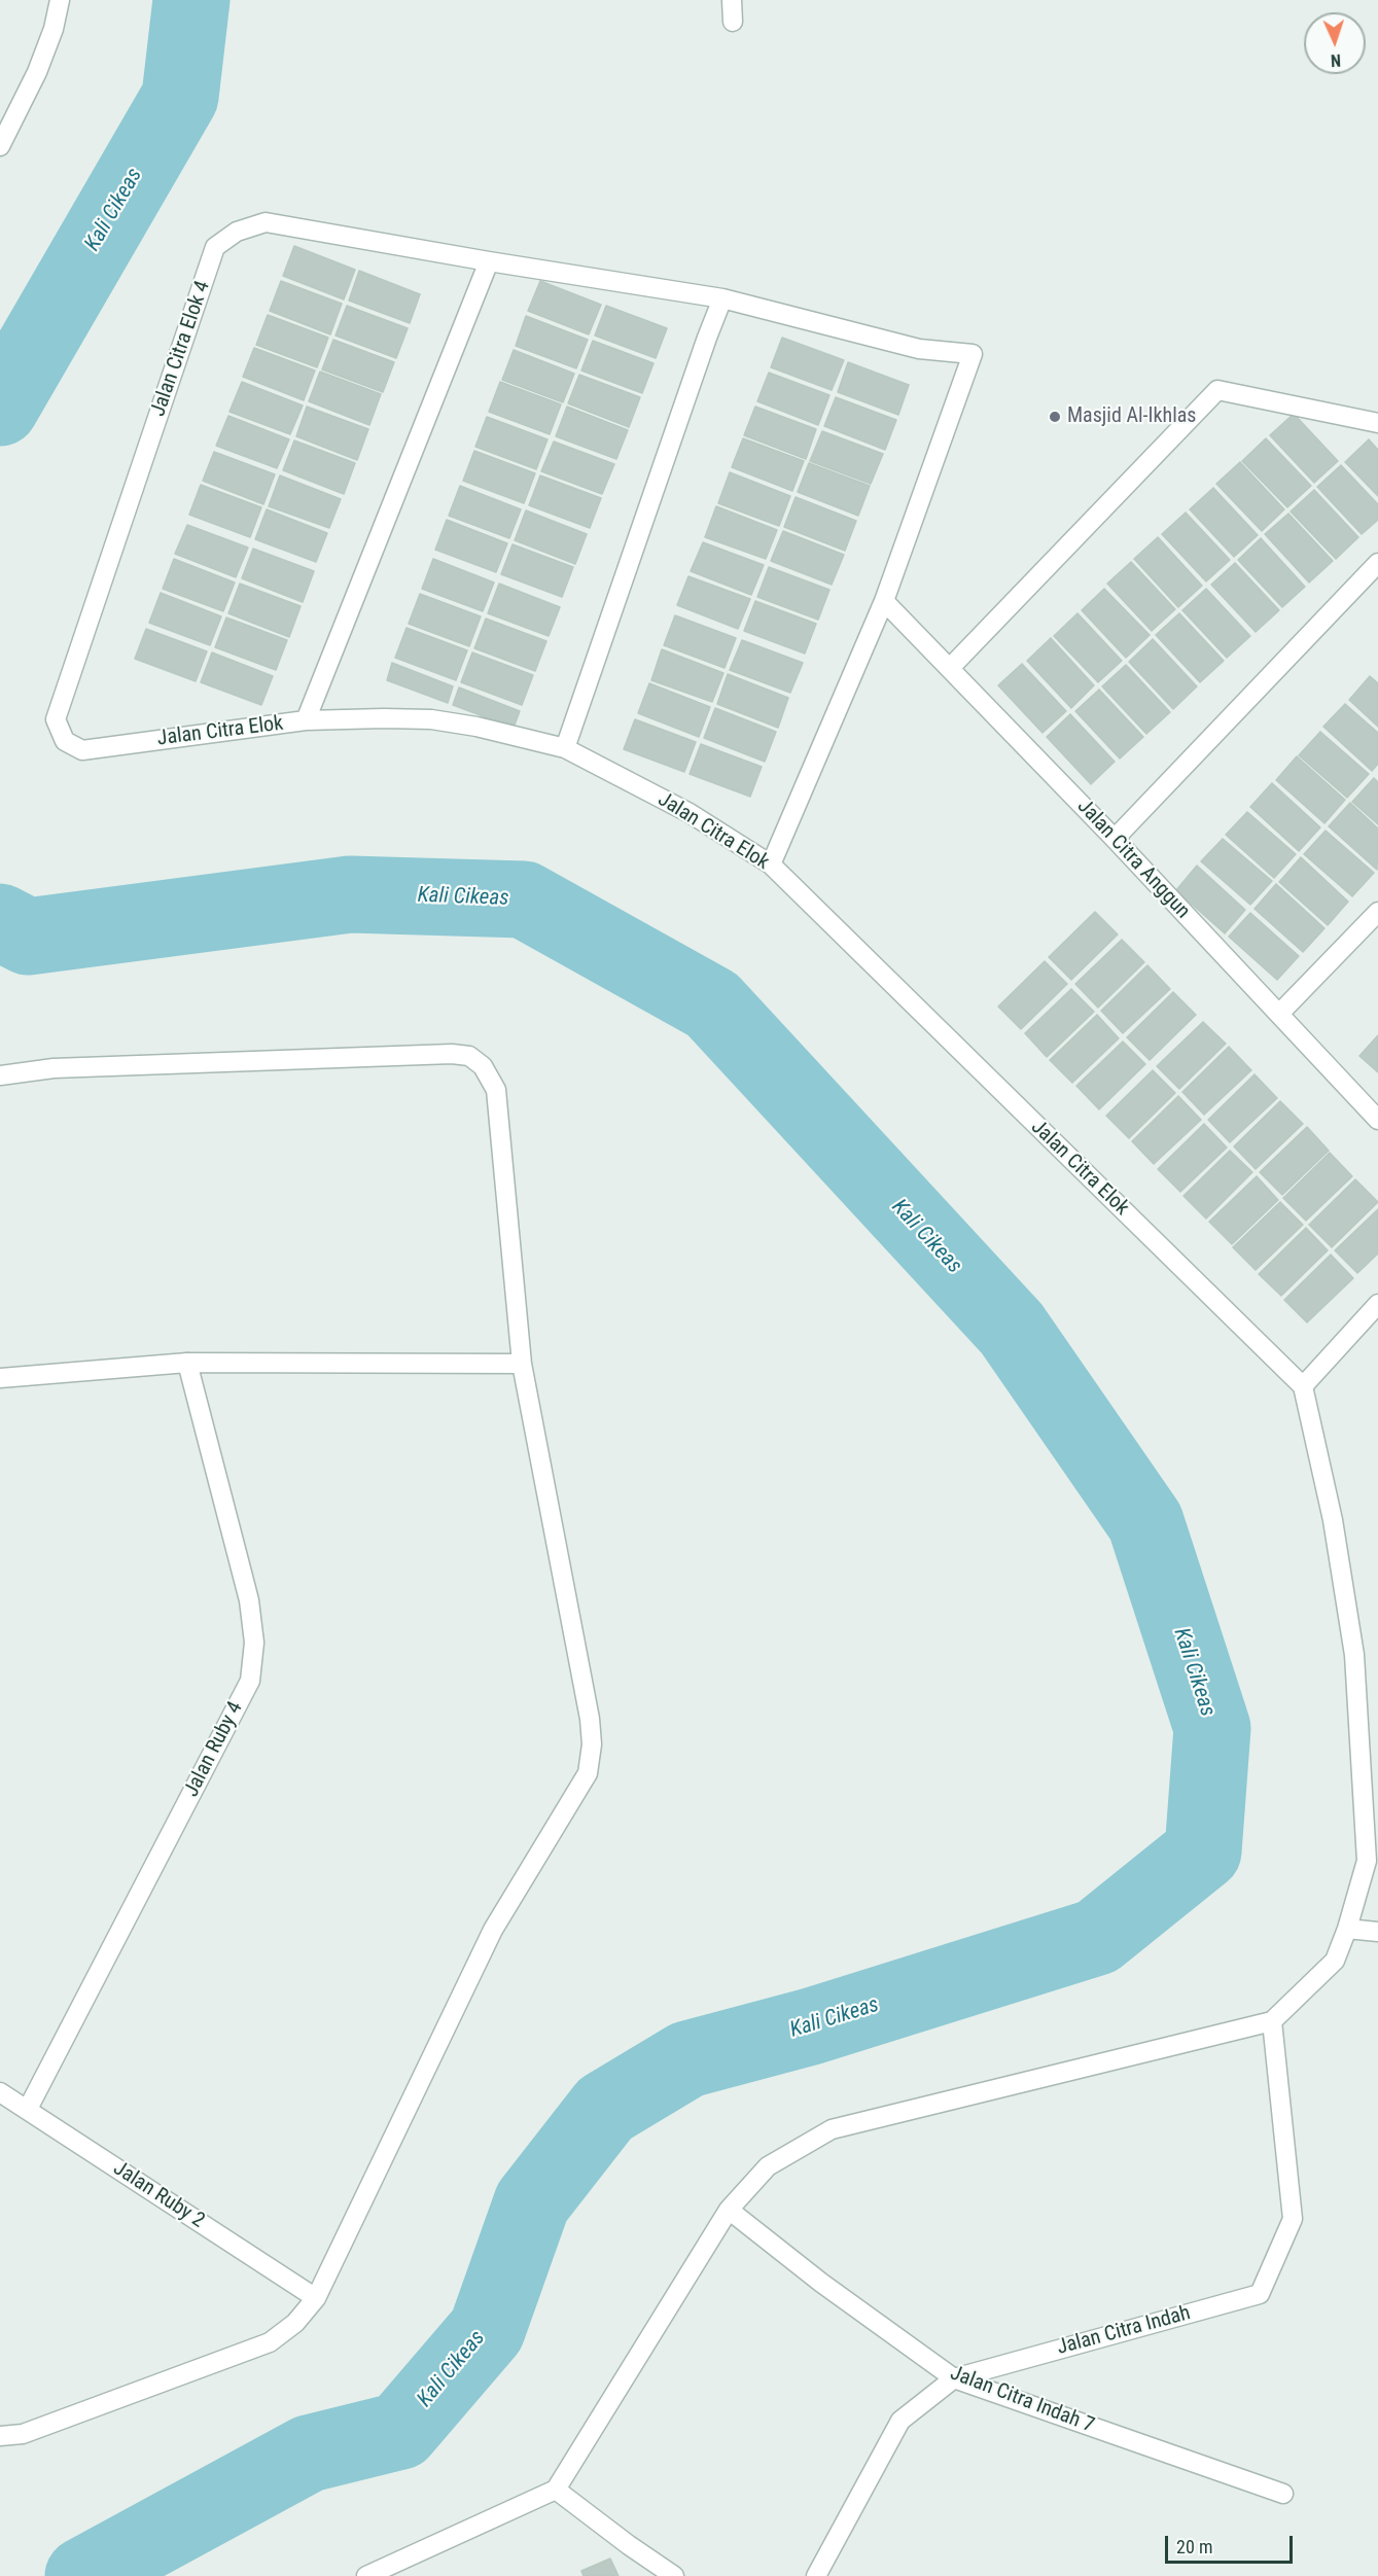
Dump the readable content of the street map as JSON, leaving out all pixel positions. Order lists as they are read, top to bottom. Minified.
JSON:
{"streets":{"street":["Jalan Citra Elok 4","Jalan Citra Elok","Jalan Citra Anggun","Jalan Ruby 4","Jalan Ruby 2","Jalan Citra Indah","Jalan Citra Indah 7"]},"crossings":[["Jalan Citra Elok 4","Jalan Citra Elok"],["Jalan Citra Elok 4","Jalan Citra Anggun"],["Jalan Ruby 4","Jalan Ruby 2"],["Jalan Citra Indah","Jalan Citra Indah 7"]],"water":["Kali Cikeas"],"places":["Masjid Al-Ikhlas"],"scale_bar":"20 m","north":"bottom"}
